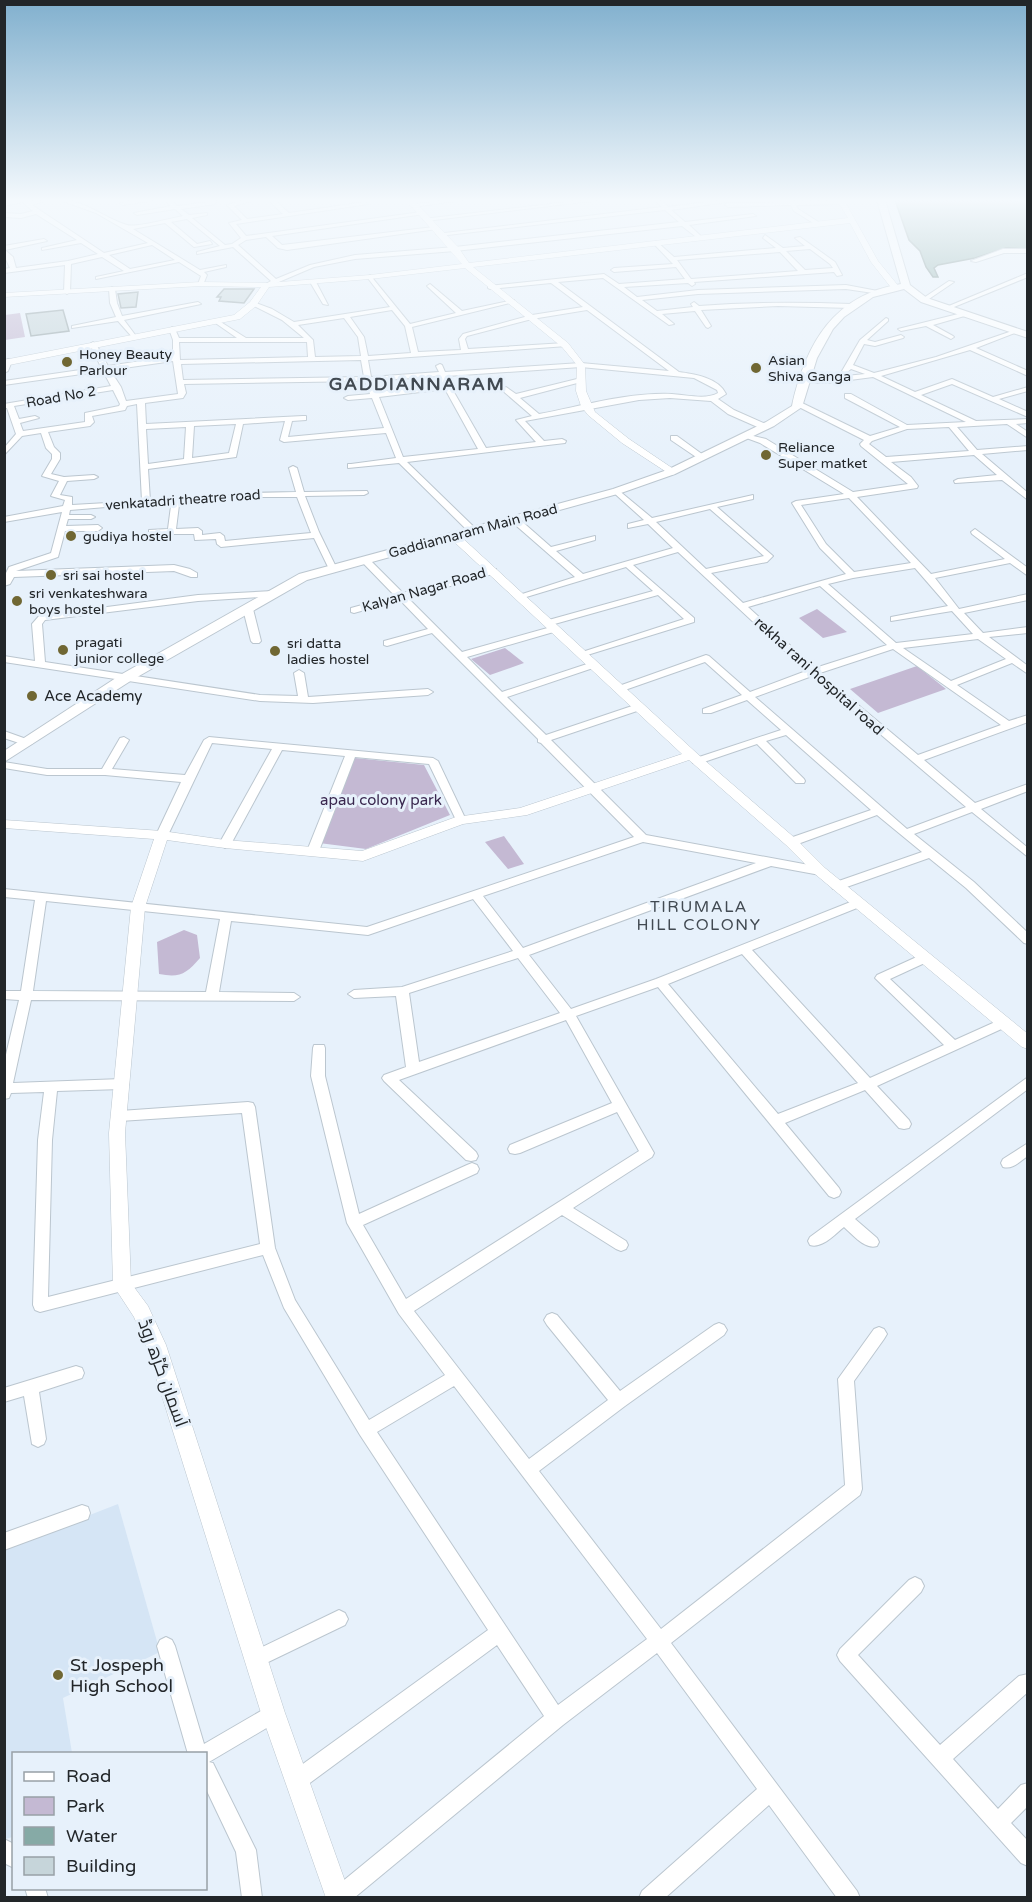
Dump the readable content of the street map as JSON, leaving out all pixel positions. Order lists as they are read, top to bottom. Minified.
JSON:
{"streets":{"main road":["Gaddiannaram Main Road"],"street":["Road No 2","venkatadri theatre road","Kalyan Nagar Road","rekha rani hospital road","آسمان گڑھ روڈ"]},"crossings":[["Gaddiannaram Main Road","rekha rani hospital road"]],"districts":["GADDIANNARAM","TIRUMALA HILL COLONY"],"parks":["apau colony park"],"places":["Honey Beauty Parlour","Asian Shiva Ganga","Reliance Super matket","gudiya hostel","sri sai hostel","sri venkateshwara boys hostel","pragati junior college","sri datta ladies hostel","Ace Academy","St Jospeph High School"],"legend":["Road","Park","Water","Building"]}
